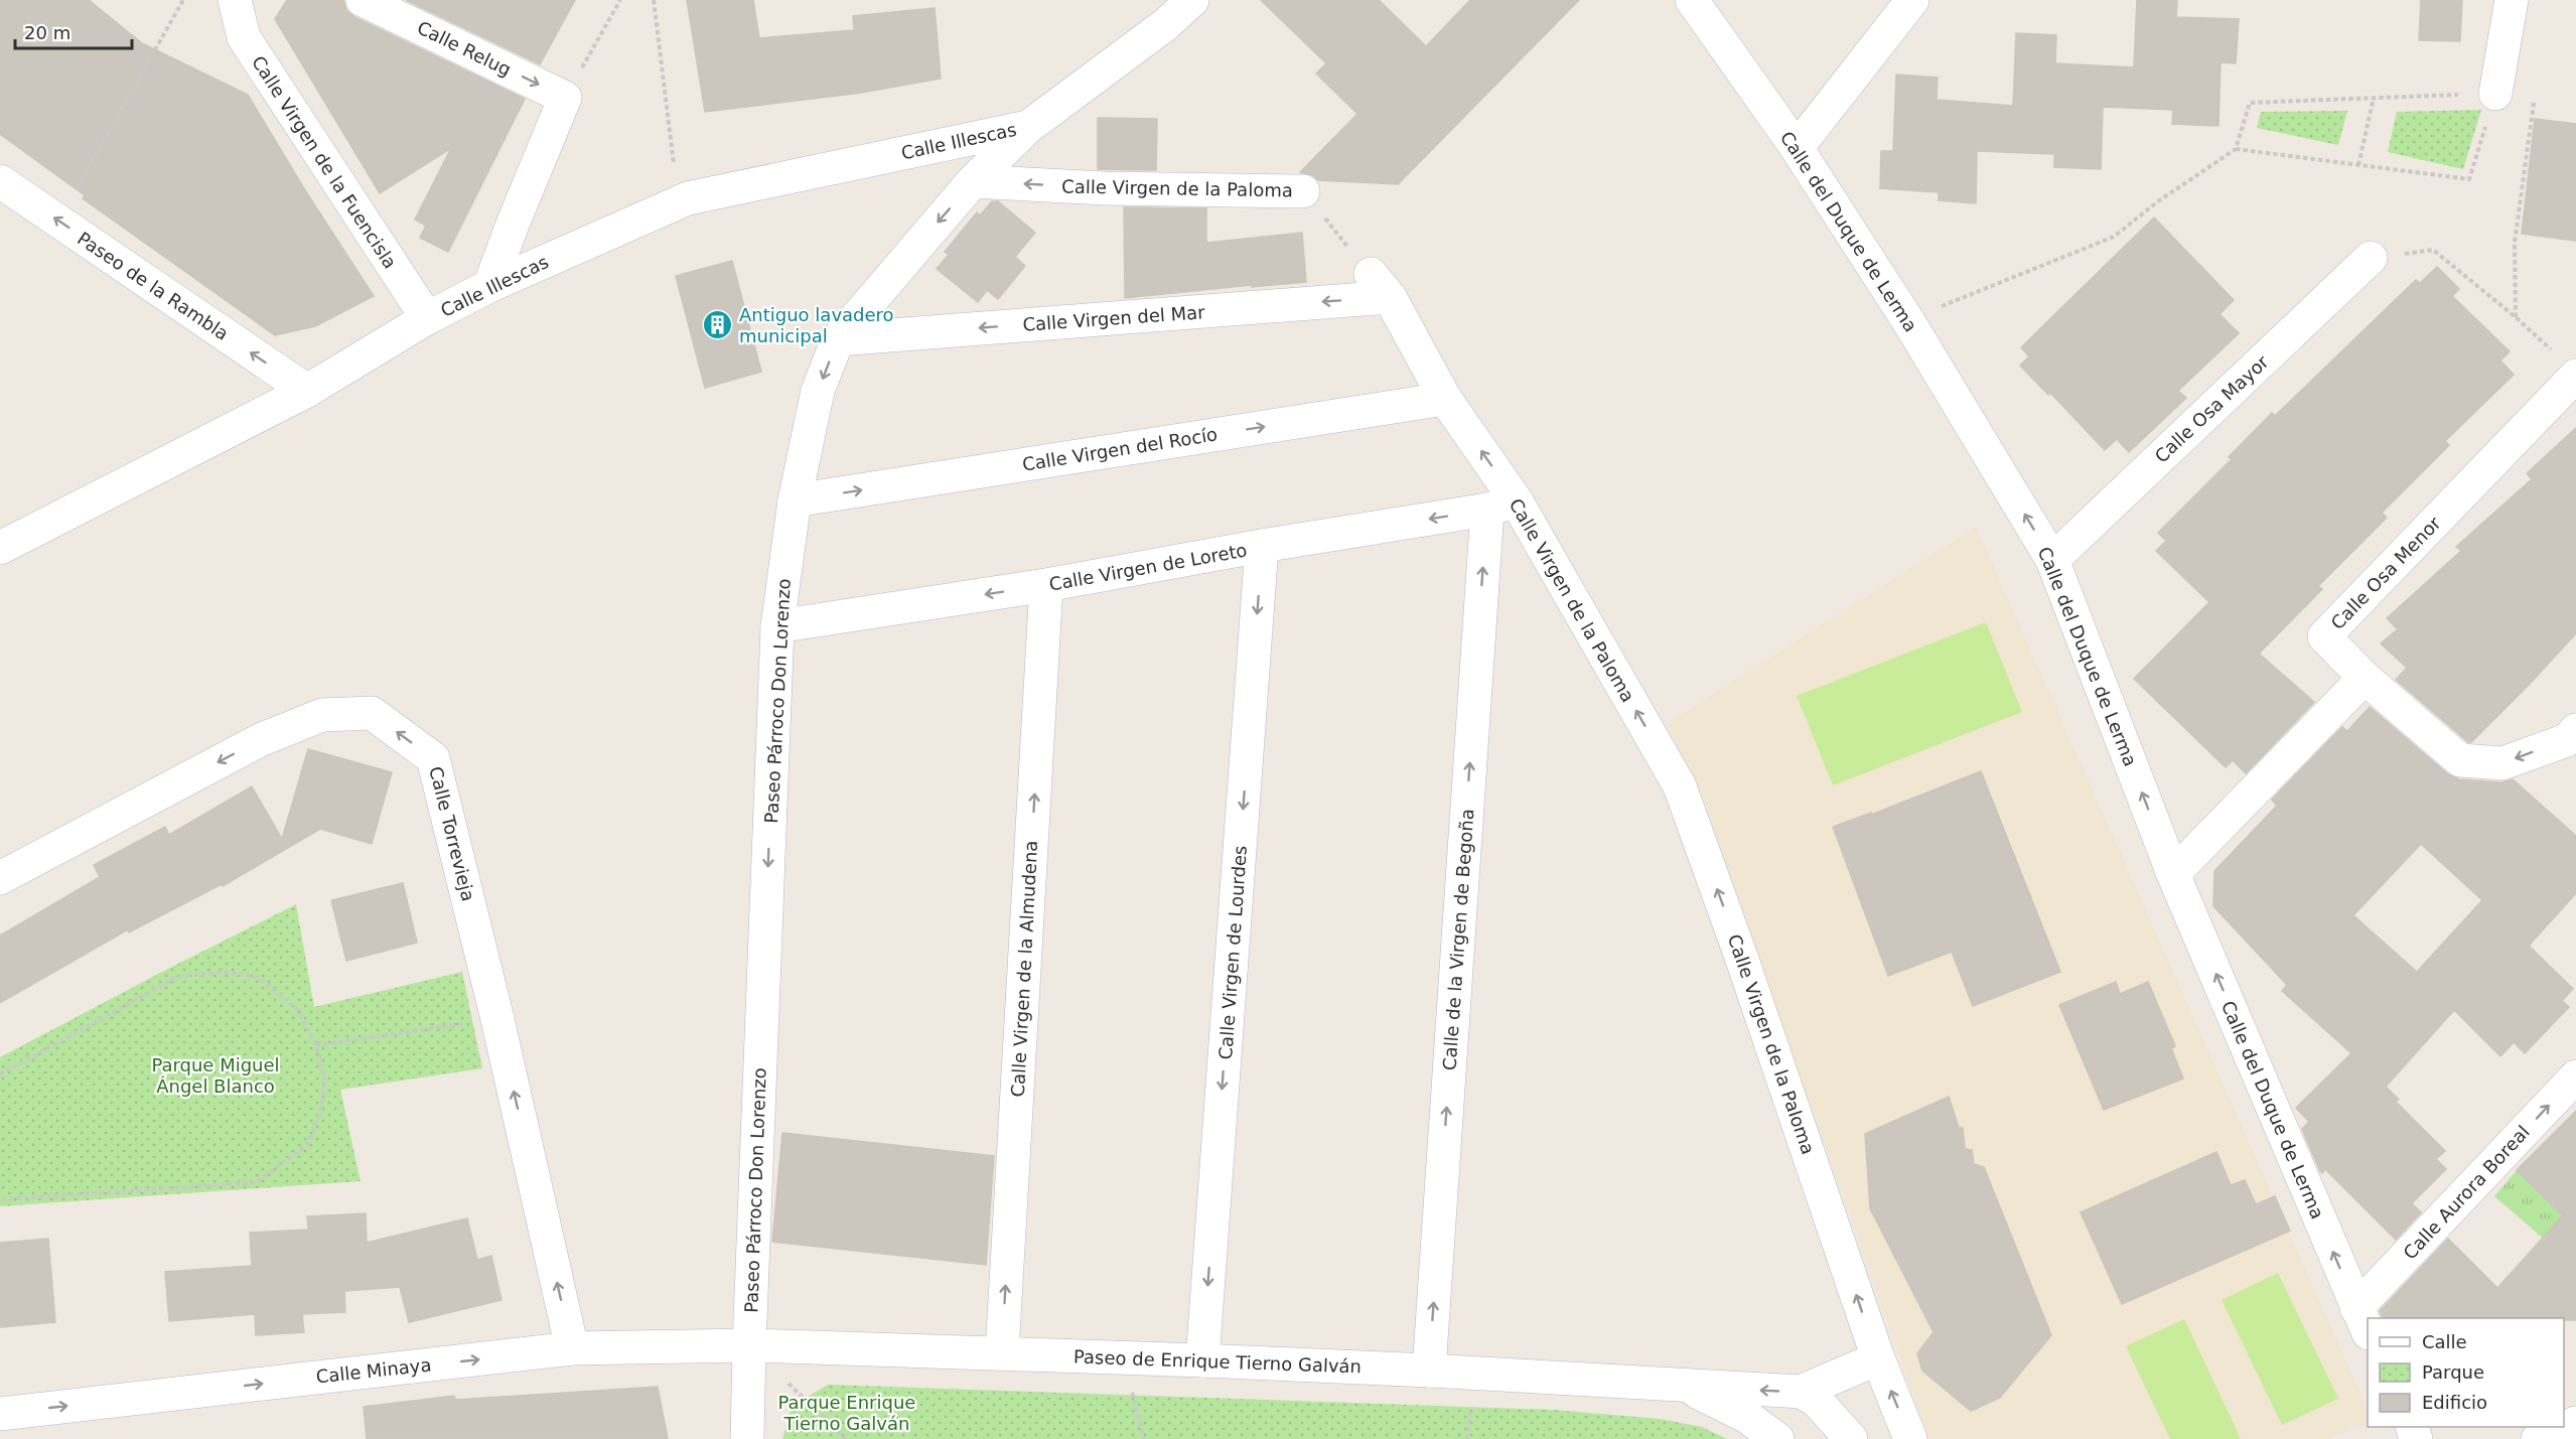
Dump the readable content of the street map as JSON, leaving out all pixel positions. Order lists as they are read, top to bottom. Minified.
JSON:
{"streets":{"street":["Calle Relug","Calle Illescas","Calle Virgen de la Fuencisla","Calle Virgen de la Paloma","Calle del Duque de Lerma","Paseo de la Rambla","Calle Virgen del Mar","Calle Osa Mayor","Calle Virgen del Rocío","Calle Virgen de Loreto","Calle Osa Menor","Paseo Párroco Don Lorenzo","Calle Torrevieja","Calle de la Virgen de Begoña","Calle Virgen de Lourdes","Calle Virgen de la Almudena","Calle Aurora Boreal","Paseo de Enrique Tierno Galván","Calle Minaya"]},"crossings":[["Calle Illescas","Calle Virgen de la Fuencisla"],["Calle Illescas","Paseo de la Rambla"],["Calle Illescas","Paseo Párroco Don Lorenzo"],["Calle Virgen de la Paloma","Calle Virgen del Mar"],["Calle Virgen de la Paloma","Calle Virgen del Rocío"],["Calle Virgen de la Paloma","Calle Virgen de Loreto"],["Calle Virgen de la Paloma","Paseo Párroco Don Lorenzo"],["Calle Virgen de la Paloma","Calle de la Virgen de Begoña"],["Calle del Duque de Lerma","Calle Osa Mayor"],["Calle del Duque de Lerma","Calle Aurora Boreal"],["Calle Virgen del Mar","Paseo Párroco Don Lorenzo"],["Calle Virgen del Rocío","Paseo Párroco Don Lorenzo"],["Calle Virgen de Loreto","Paseo Párroco Don Lorenzo"],["Calle Virgen de Loreto","Calle de la Virgen de Begoña"],["Calle Virgen de Loreto","Calle Virgen de Lourdes"],["Calle Virgen de Loreto","Calle Virgen de la Almudena"],["Paseo Párroco Don Lorenzo","Paseo de Enrique Tierno Galván"],["Paseo Párroco Don Lorenzo","Calle Minaya"],["Calle Torrevieja","Calle Minaya"],["Calle de la Virgen de Begoña","Paseo de Enrique Tierno Galván"],["Calle Virgen de Lourdes","Paseo de Enrique Tierno Galván"],["Calle Virgen de la Almudena","Paseo de Enrique Tierno Galván"],["Paseo de Enrique Tierno Galván","Calle Minaya"]],"one_way":["Calle Relug","Calle Virgen de la Paloma","Calle del Duque de Lerma","Paseo de la Rambla","Calle Virgen del Mar","Calle Virgen del Rocío","Calle Virgen de Loreto","Paseo Párroco Don Lorenzo","Calle de la Virgen de Begoña","Calle Virgen de Lourdes","Calle Virgen de la Almudena","Calle Aurora Boreal","Calle Minaya"],"parks":["Parque Miguel Ángel Blanco","Parque Enrique Tierno Galván"],"places":{"building":["Antiguo lavadero municipal"]},"legend":["Calle","Parque","Edificio"],"scale_bar":"20 m"}
